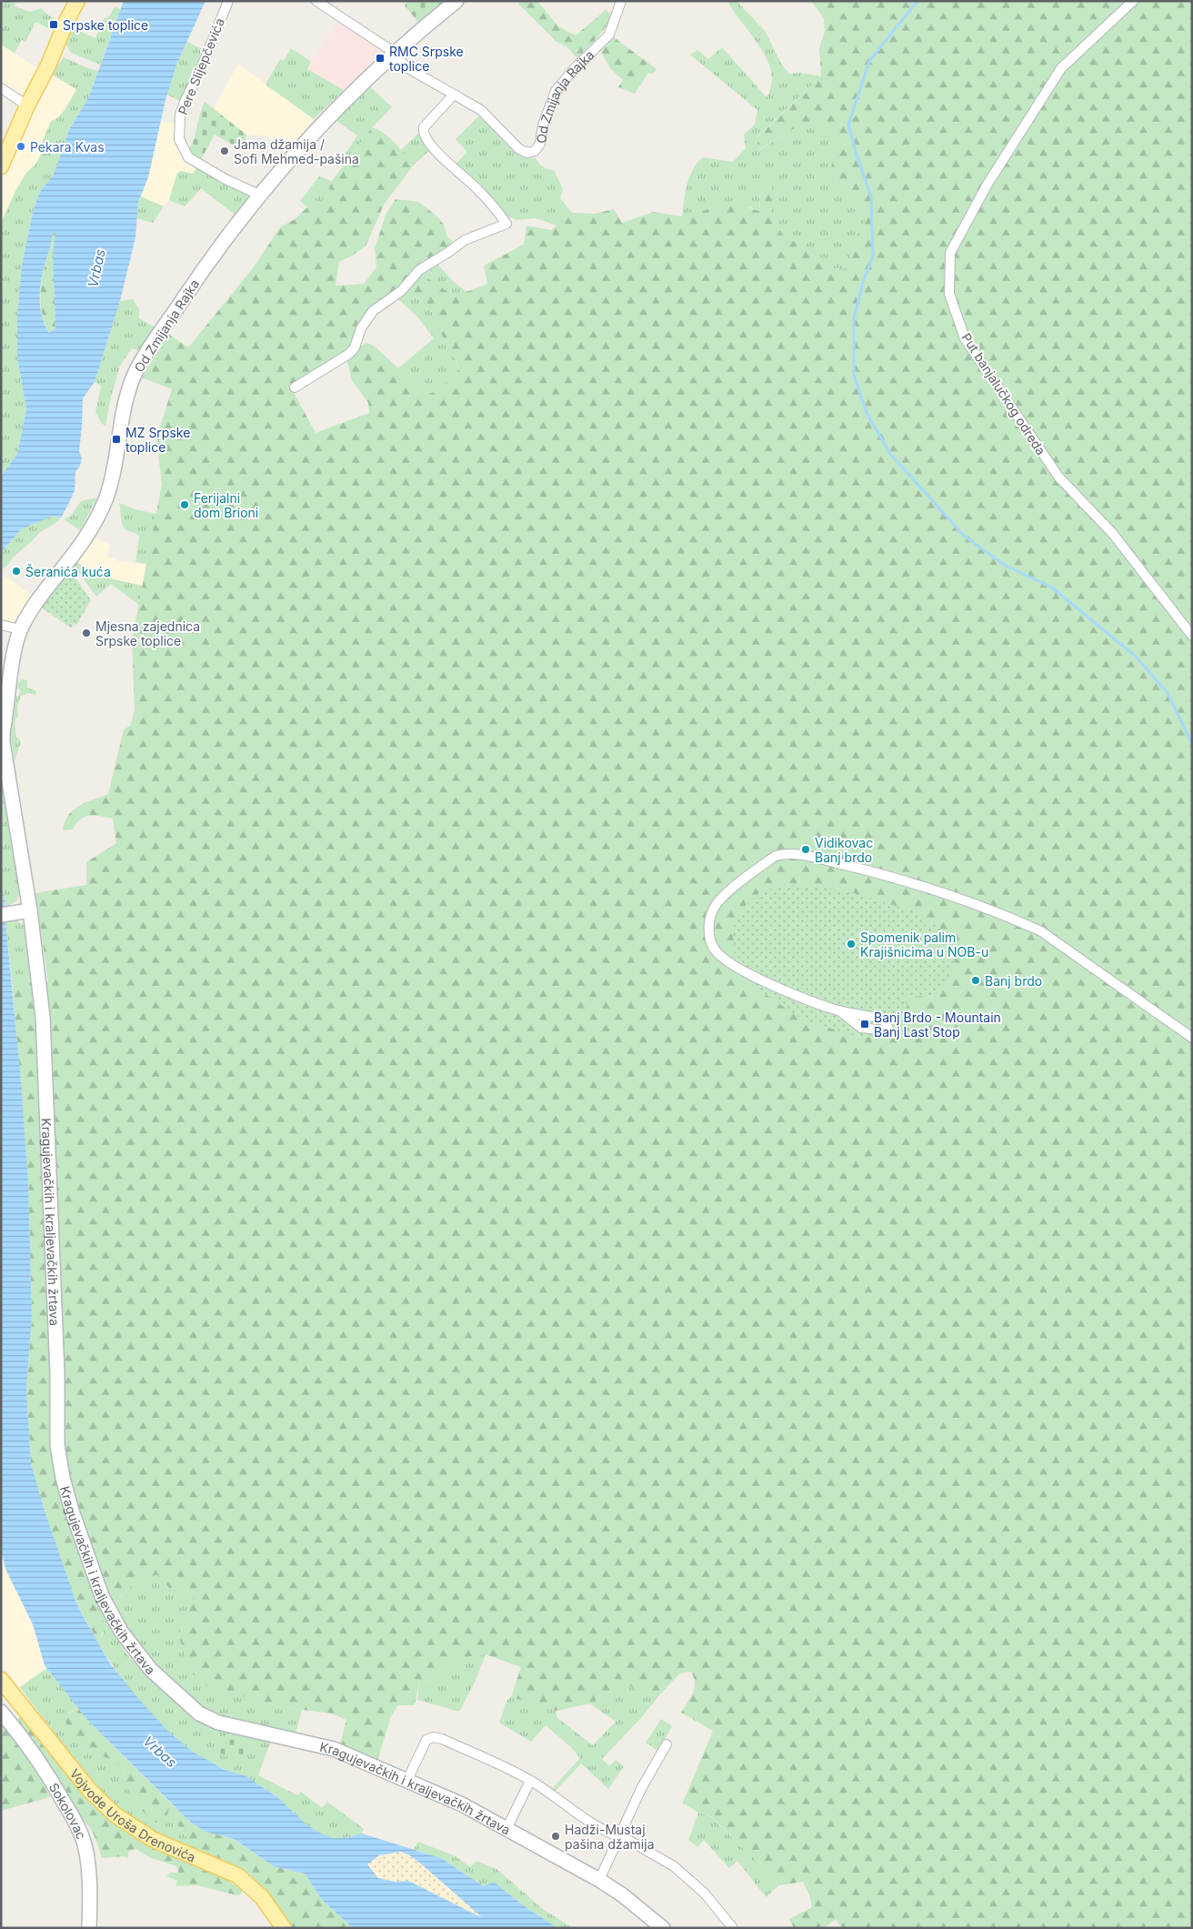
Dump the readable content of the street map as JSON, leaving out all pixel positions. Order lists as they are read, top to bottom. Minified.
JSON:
{"streets":{"main road":["Vojvode Uroša Drenovića"],"street":["Pere Slijepčevića","Od Zmijanja Rajka","Put banjalučkog odreda","Kragujevačkih i kraljevačkih žrtava","Sokolovac"]},"crossings":[["Pere Slijepčevića","Od Zmijanja Rajka"],["Od Zmijanja Rajka","Kragujevačkih i kraljevačkih žrtava"]],"water":["Vrbas"],"places":{"transit":["Srpske toplice","RMC Srpske toplice","MZ Srpske toplice","Banj Brdo - Mountain Banj Last Stop"],"other":["Pekara Kvas","Jama džamija / Sofi Mehmed-pašina","Ferijalni dom Brioni","Šeranića kuća","Mjesna zajednica Srpske toplice","Vidikovac Banj brdo","Spomenik palim Krajišnicima u NOB-u","Banj brdo","Hadži-Mustaj pašina džamija"]}}
